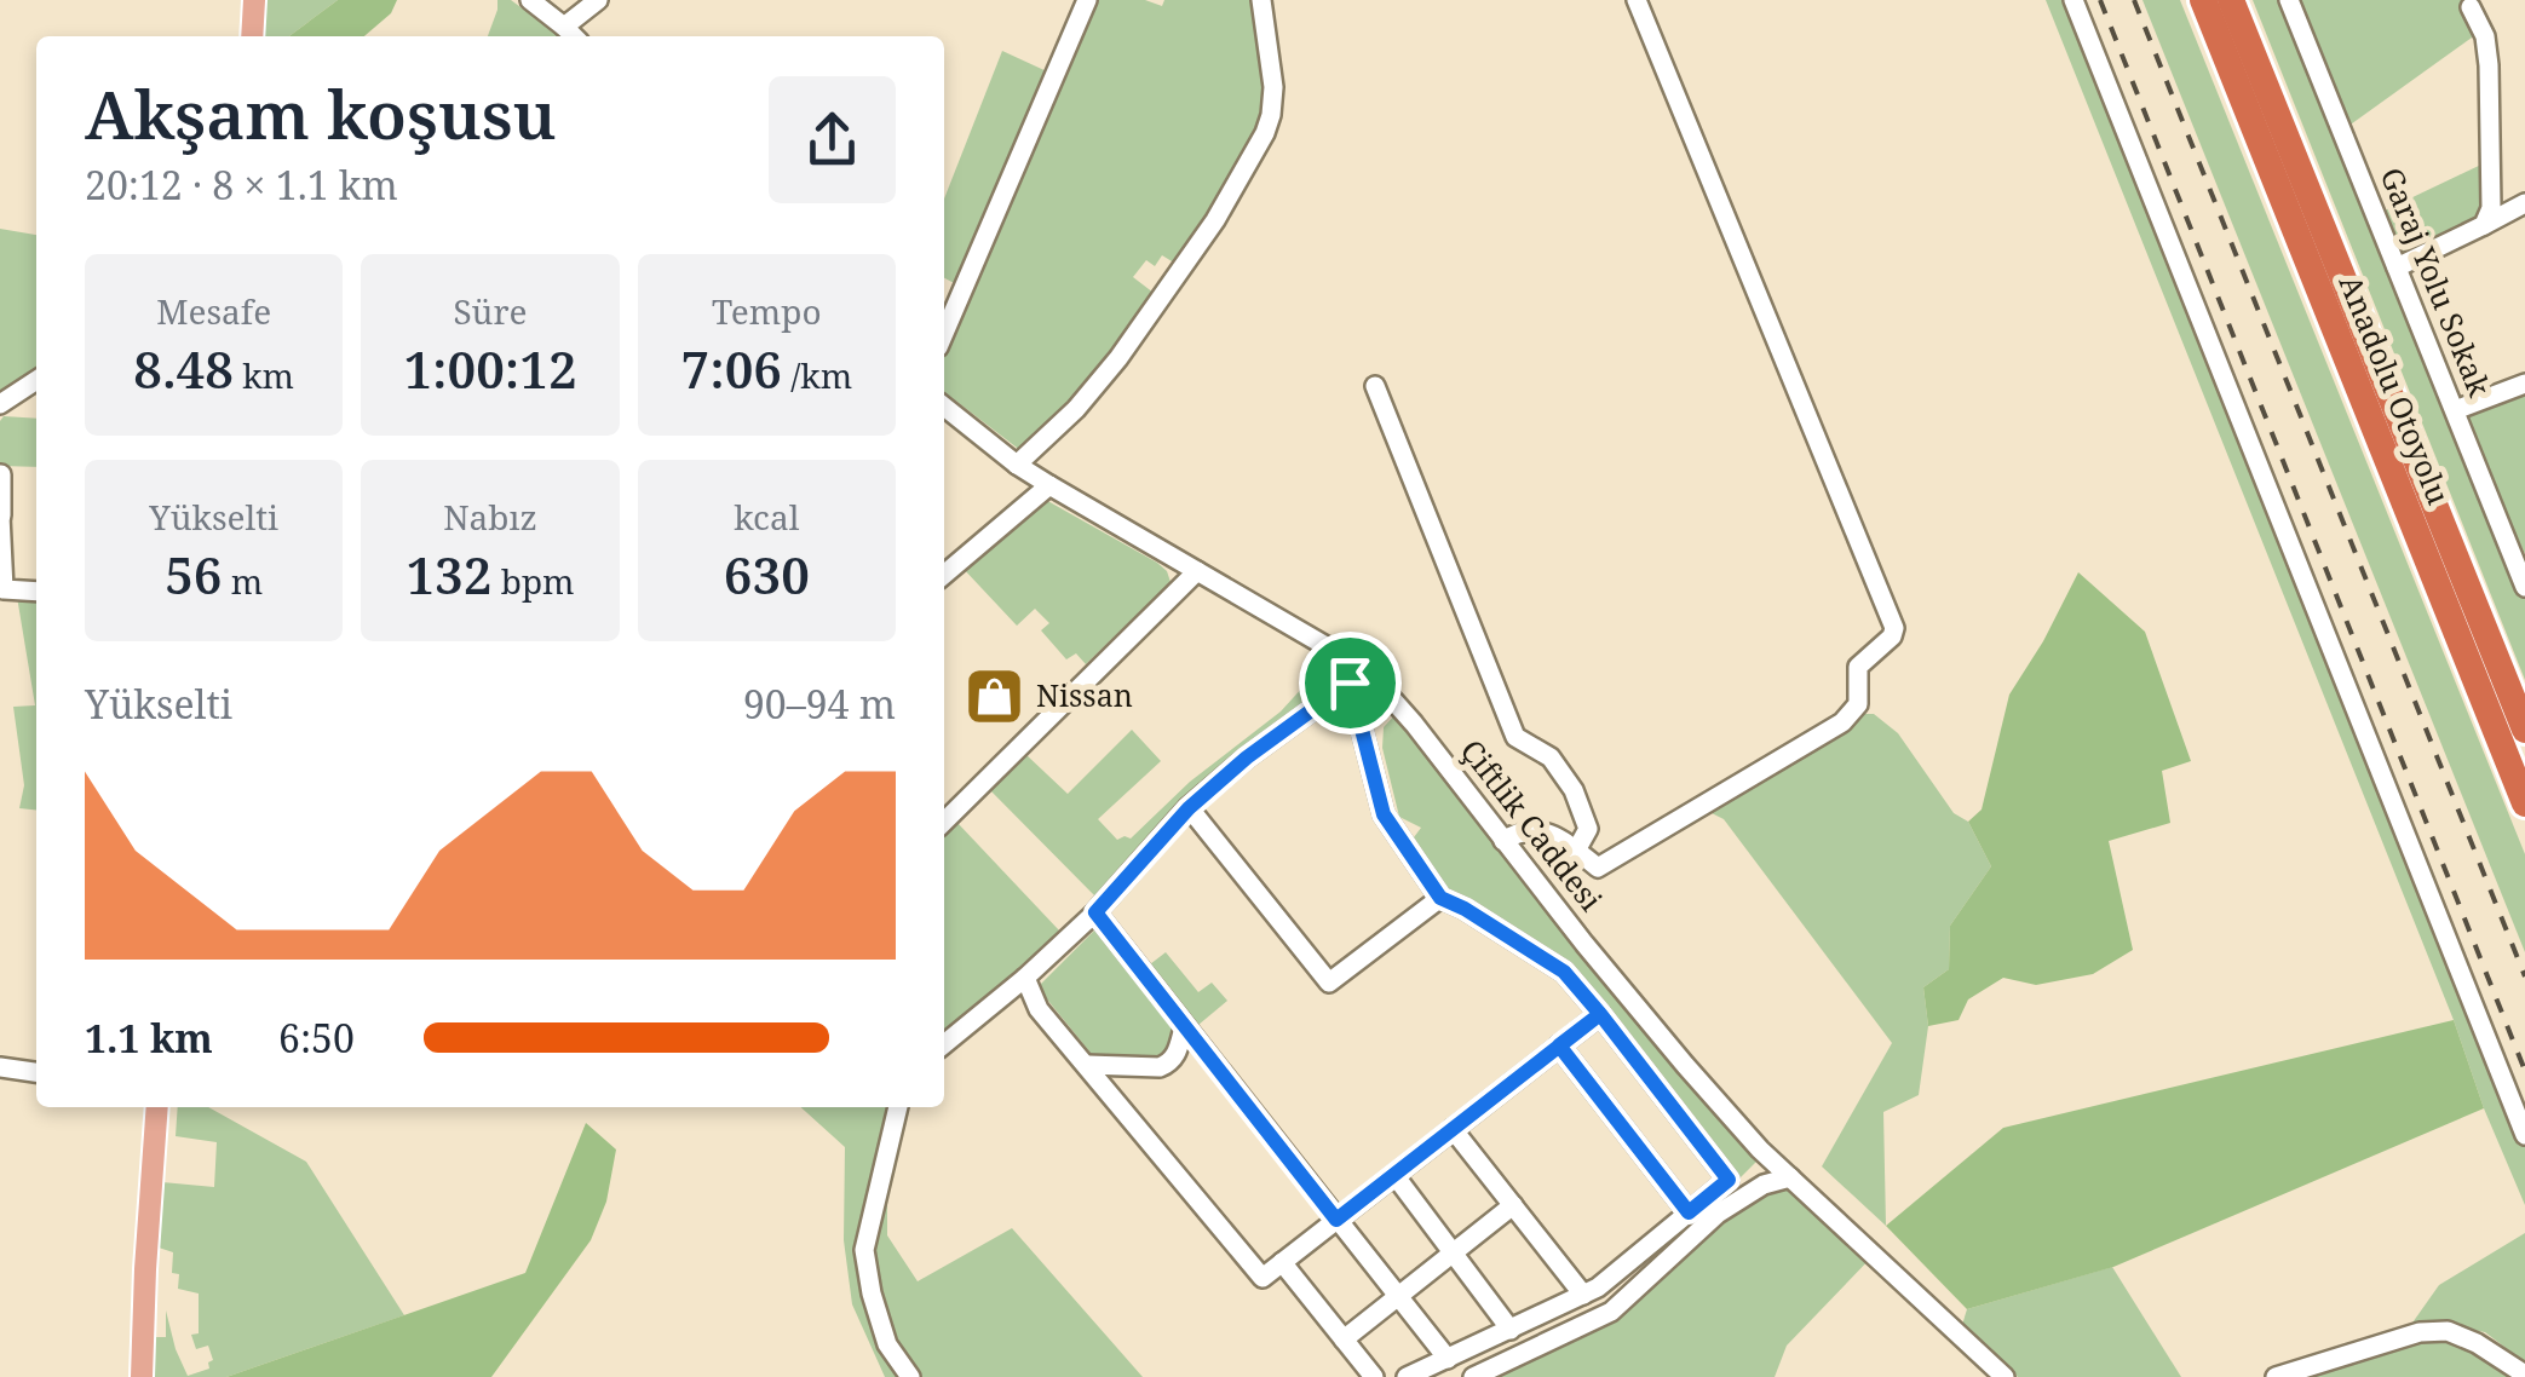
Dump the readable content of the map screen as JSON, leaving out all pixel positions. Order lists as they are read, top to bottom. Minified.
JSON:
{"streets":{"highway":["Anadolu Otoyolu"],"street":["Garaj Yolu Sokak","Çiftlik Caddesi"]},"places":{"shop":["Nissan"]},"page":{"heading":["Akşam koşusu","20:12 · 8 × 1.1 km"],"stats":[["Mesafe","8.48 km"],["Süre","1:00:12"],["Tempo","7:06 /km"],["Yükselti","56 m"],["Nabız","132 bpm"],["kcal","630"]],"chart":["Yükselti","90–94 m"],"list":[{"name":"1.1 km","note":"6:50"}]}}
